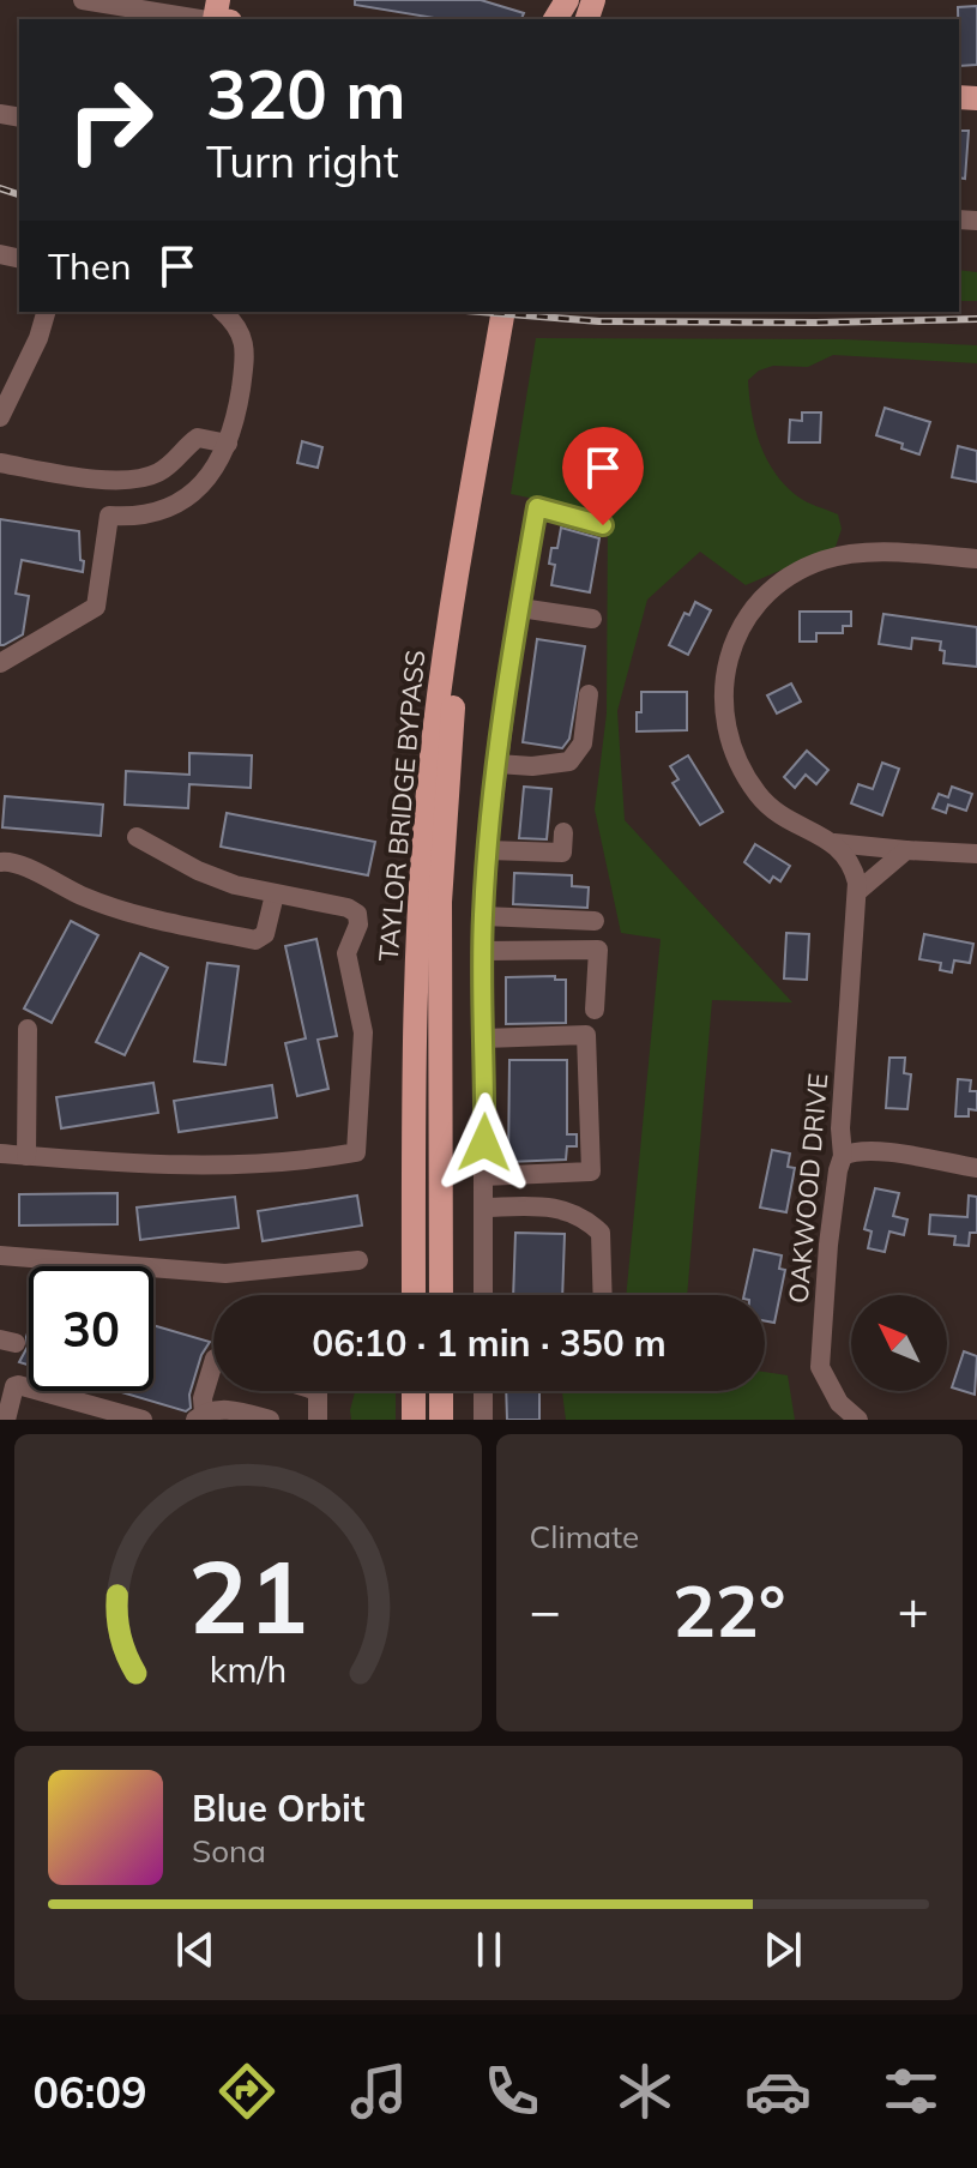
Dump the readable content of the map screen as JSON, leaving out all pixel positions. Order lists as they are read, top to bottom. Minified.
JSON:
{"streets":{"main road":["TAYLOR BRIDGE BYPASS"],"street":["OAKWOOD DRIVE"]},"north":"top left","page":{"turn":["320 m","Turn right"],"then":"Then","limit":"30","trip":"06:10 · 1 min · 350 m","tile":"Climate","heat":["−","22°","+"],"song":["Blue Orbit","Sona"],"tabs":"06:09","gauge":["21","km/h"]}}
